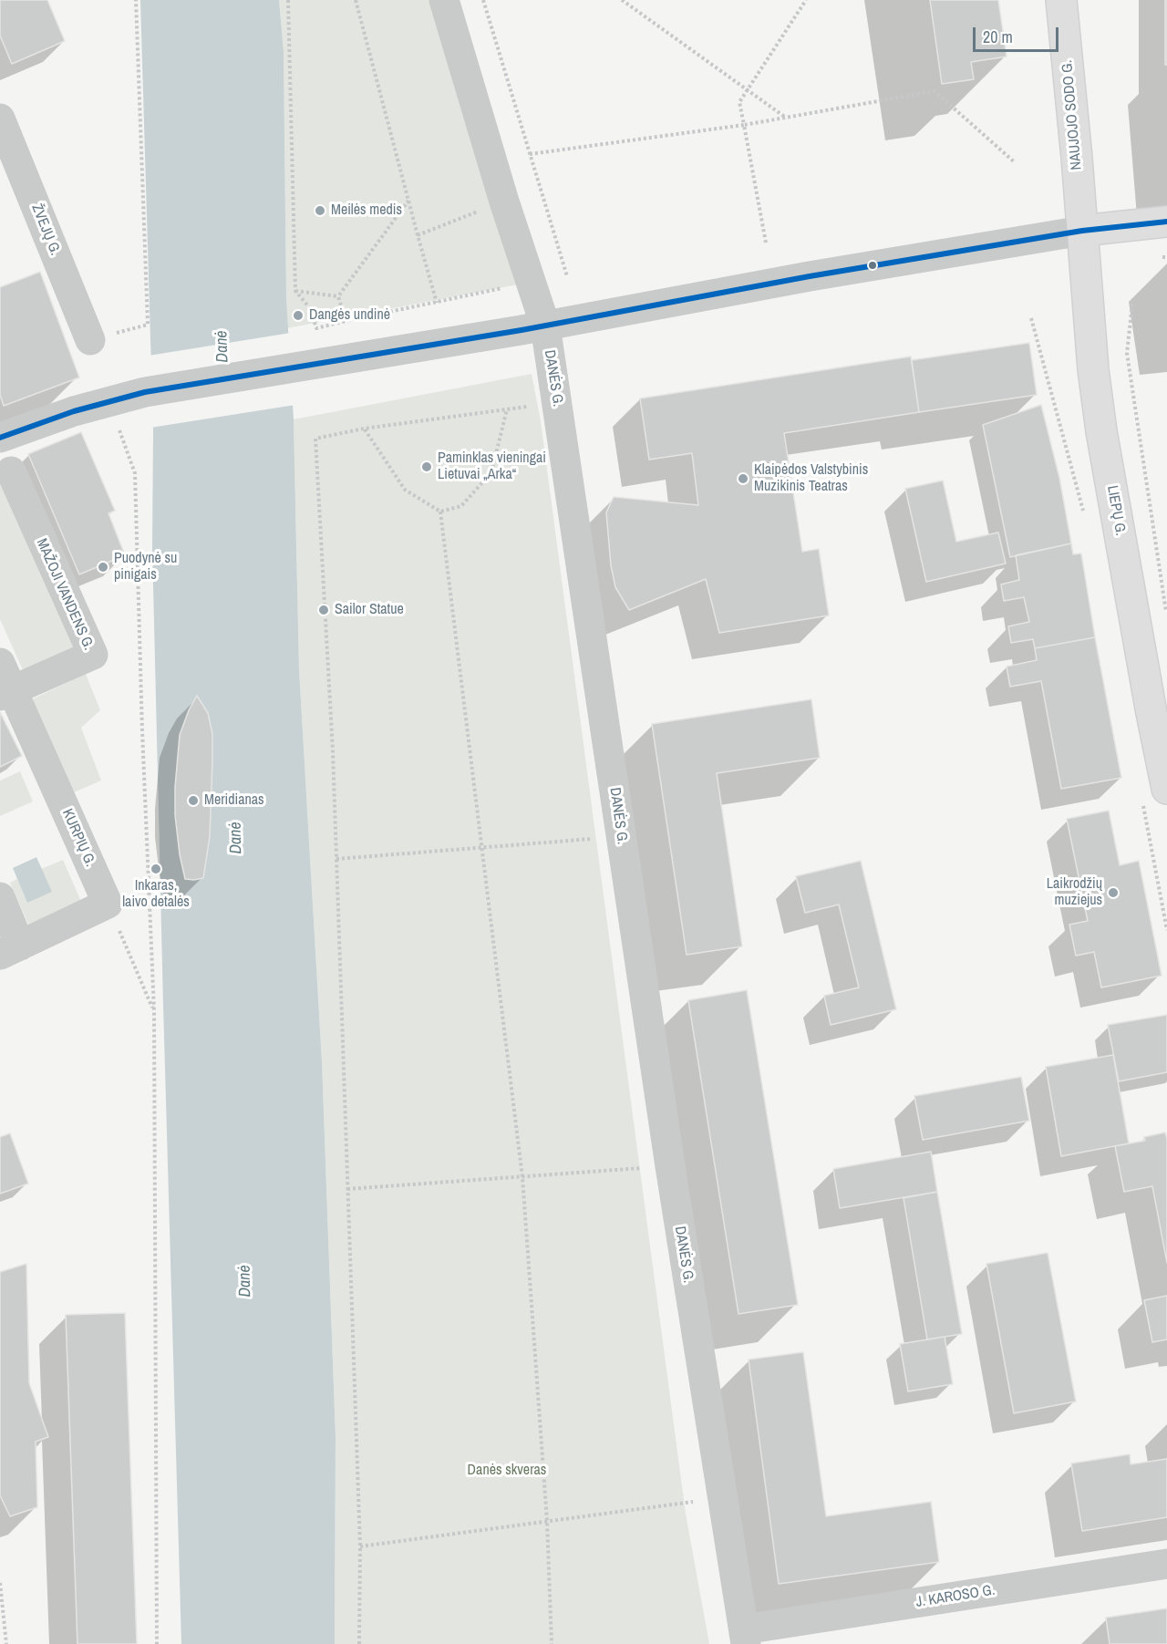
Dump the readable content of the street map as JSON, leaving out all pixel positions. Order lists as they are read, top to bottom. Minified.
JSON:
{"streets":{"main road":["NAUJOJO SODO G.","LIEPŲ G."],"street":["ŽVEJŲ G.","DANĖS G.","MAŽOJI VANDENS G.","KURPIŲ G.","J. KAROSO G."]},"crossings":[["NAUJOJO SODO G.","LIEPŲ G."],["DANĖS G.","J. KAROSO G."],["MAŽOJI VANDENS G.","KURPIŲ G."]],"water":["Danė"],"parks":["Danės skveras"],"places":["Meilės medis","Dangės undinė","Paminklas vieningai Lietuvai „Arka“","Klaipėdos Valstybinis Muzikinis Teatras","Puodynė su pinigais","Sailor Statue","Meridianas","Inkaras, laivo detalės","Laikrodžių muziejus"],"scale_bar":"20 m"}
